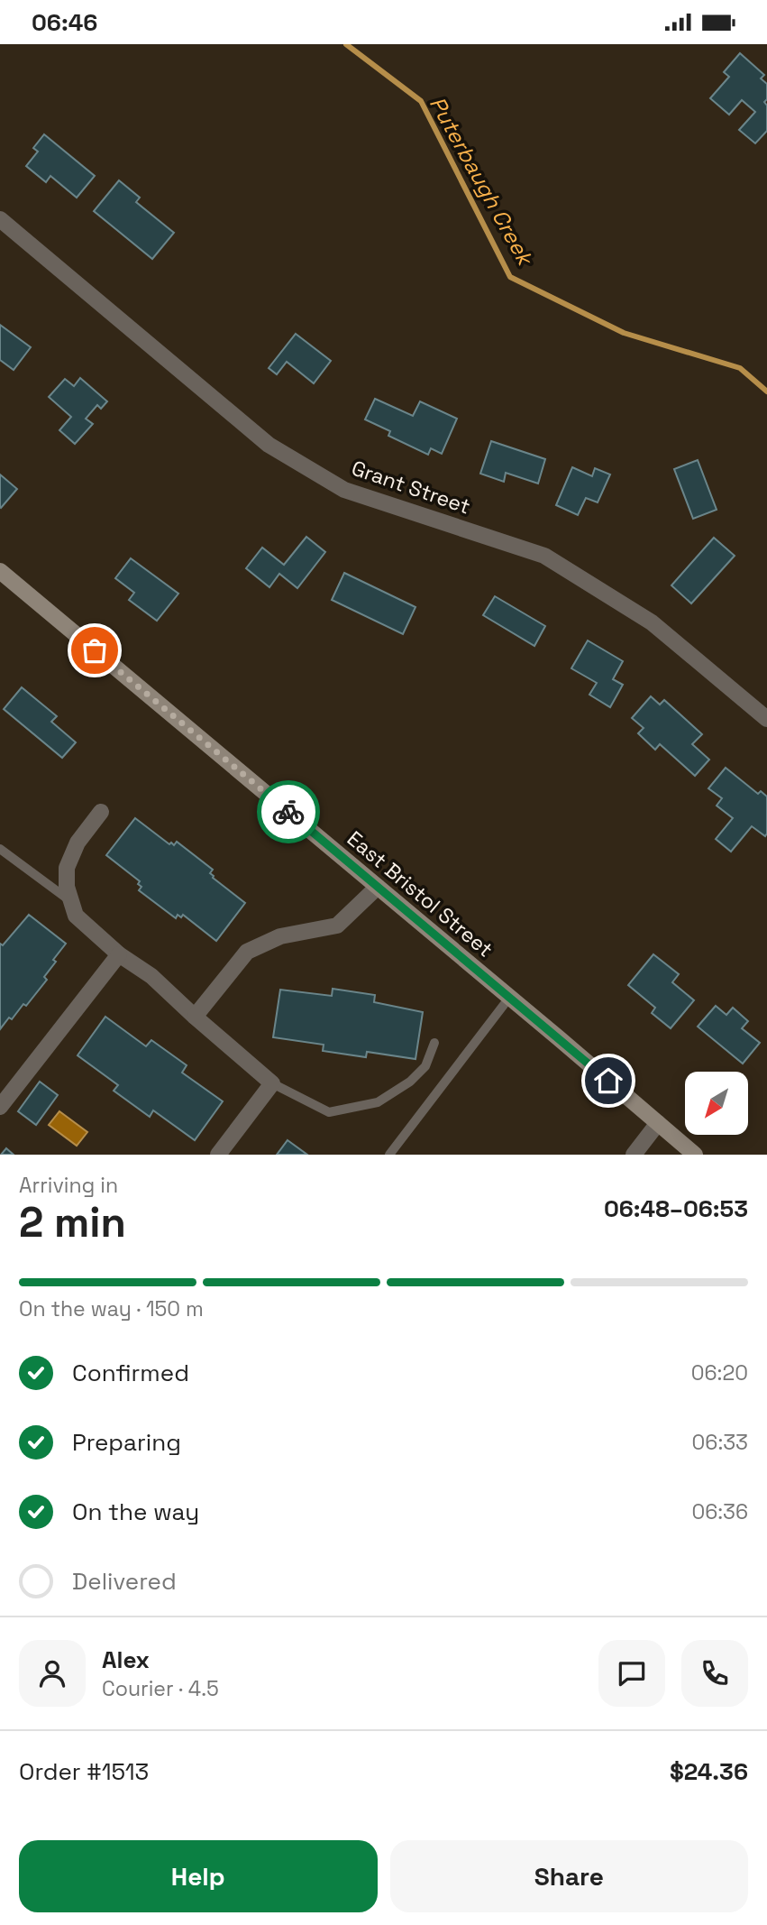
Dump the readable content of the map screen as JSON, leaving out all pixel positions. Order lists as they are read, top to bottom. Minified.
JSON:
{"streets":{"main road":["East Bristol Street"],"street":["Grant Street"]},"water":["Puterbaugh Creek"],"north":"bottom left","page":{"status":"06:46","heading":["2 min","Arriving in","06:48–06:53"],"panel":["Alex","Courier · 4.5","Order #1513","$24.36"],"bar":"On the way · 150 m","list":[["Confirmed","06:20"],["Preparing","06:33"],["On the way","06:36"],"Delivered"],"buttons":["Help","Share"]}}
